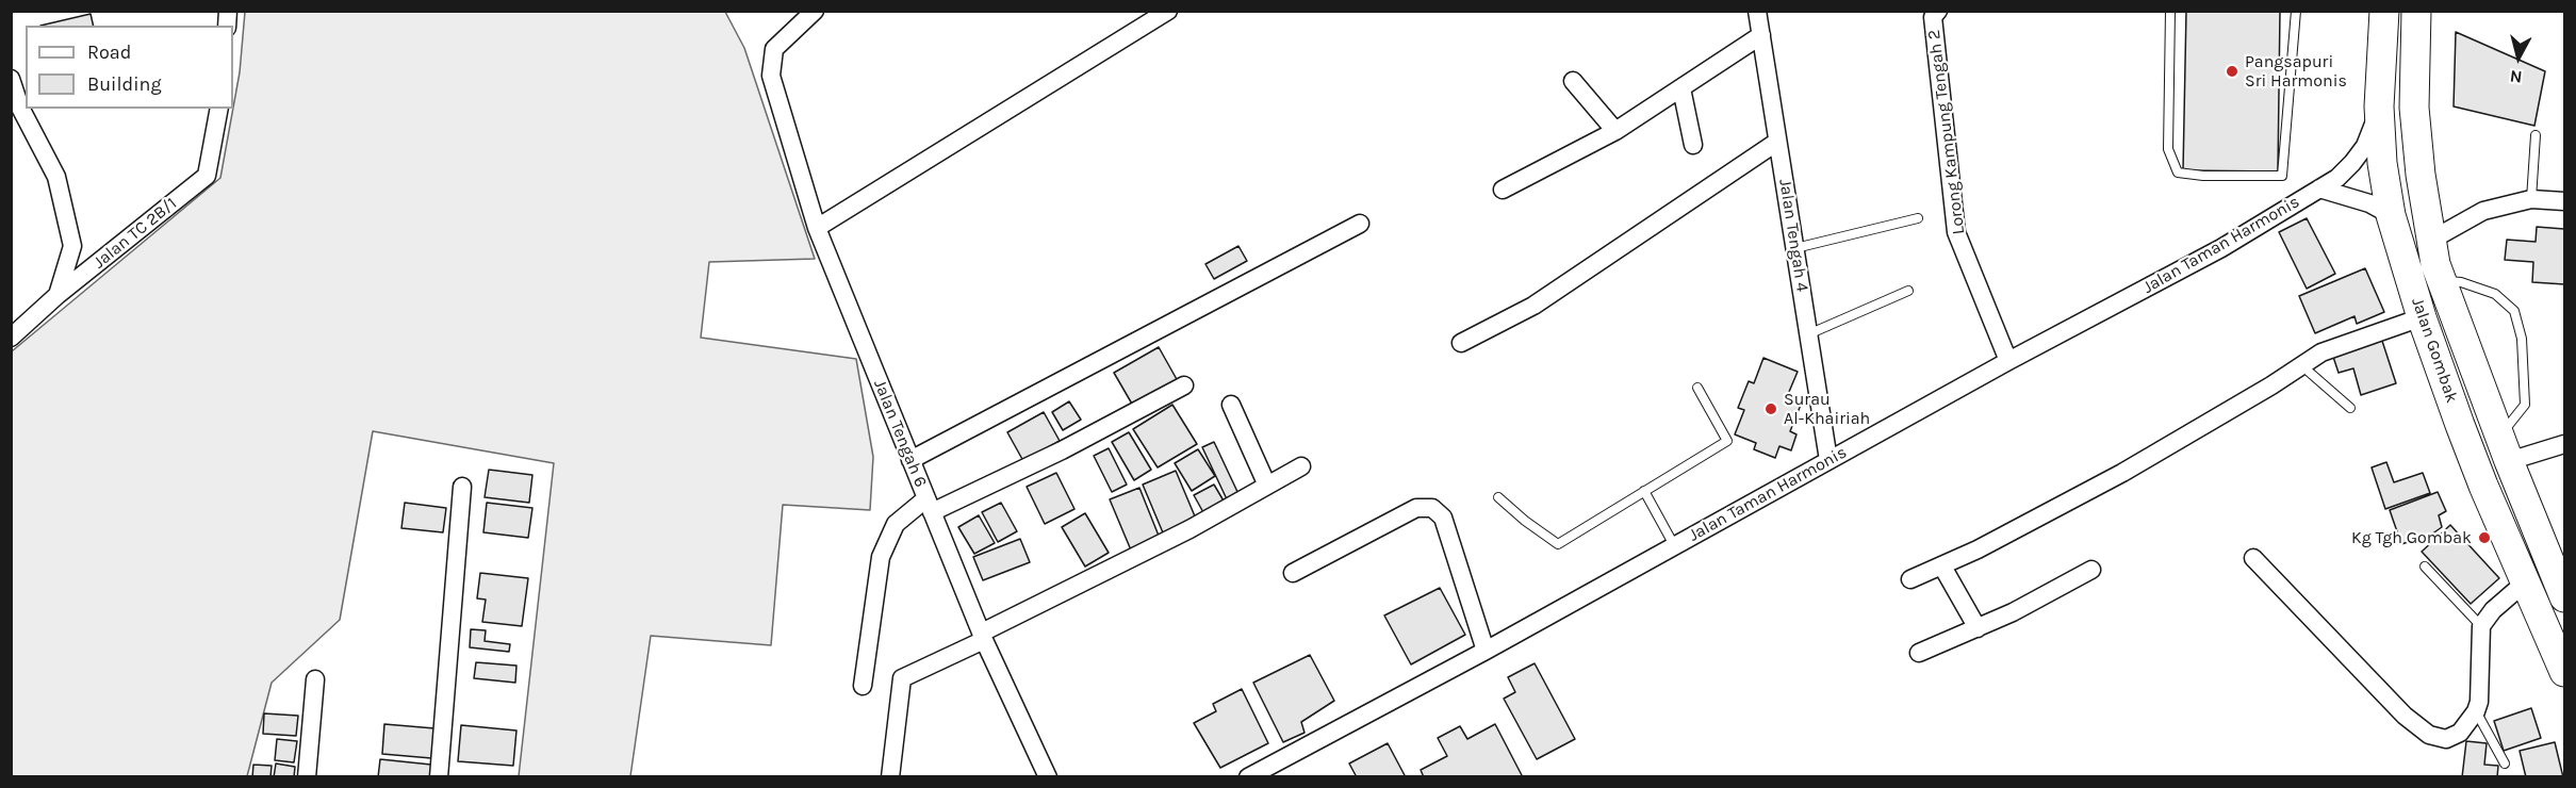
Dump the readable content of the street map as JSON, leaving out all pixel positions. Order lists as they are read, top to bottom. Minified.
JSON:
{"streets":{"main road":["Jalan Gombak"],"street":["Lorong Kampung Tengah 2","Jalan TC 2B/1","Jalan Tengah 4","Jalan Taman Harmonis","Jalan Tengah 6"]},"crossings":[["Lorong Kampung Tengah 2","Jalan Taman Harmonis"],["Jalan Tengah 4","Jalan Taman Harmonis"],["Jalan Taman Harmonis","Jalan Gombak"]],"places":["Pangsapuri Sri Harmonis","Surau Al-Khairiah","Kg Tgh Gombak"],"legend":["Road","Building"],"north":"bottom"}
